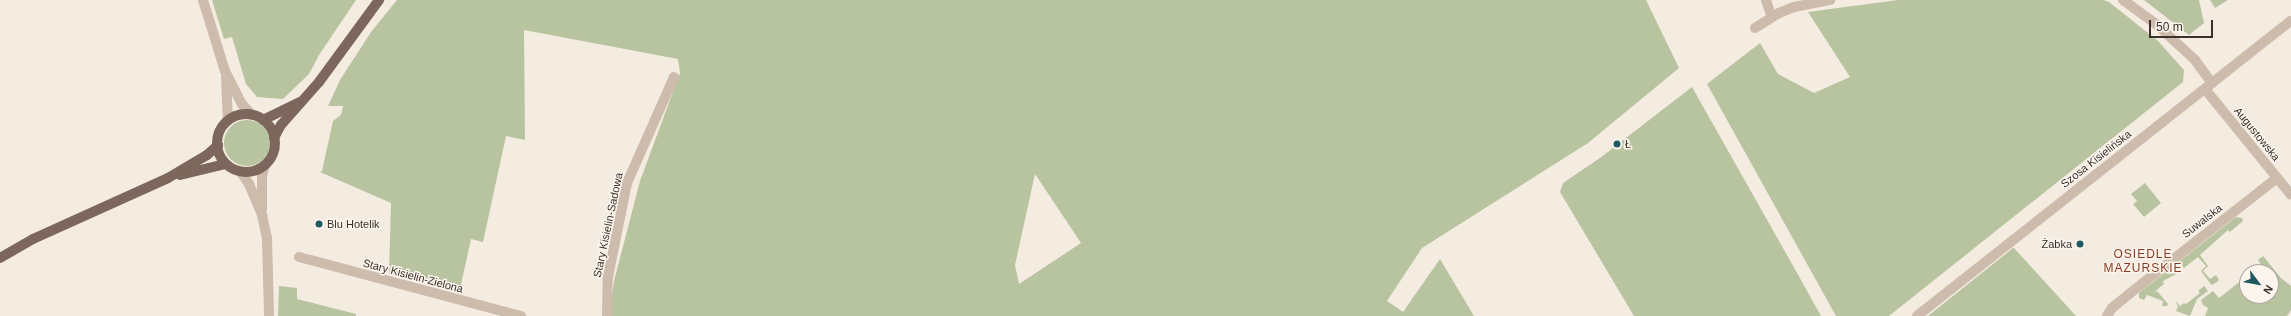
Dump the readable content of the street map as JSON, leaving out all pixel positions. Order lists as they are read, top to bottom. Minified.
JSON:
{"streets":{"street":["Augustowska","Szosa Kisielińska","Suwalska","Stary Kisielin-Sadowa","Stary Kisielin-Zielona"]},"crossings":[["Augustowska","Szosa Kisielińska"],["Augustowska","Suwalska"]],"districts":["OSIEDLE MAZURSKIE"],"places":["Ł","Blu Hotelik","Żabka"],"scale_bar":"50 m","north":"bottom right"}
